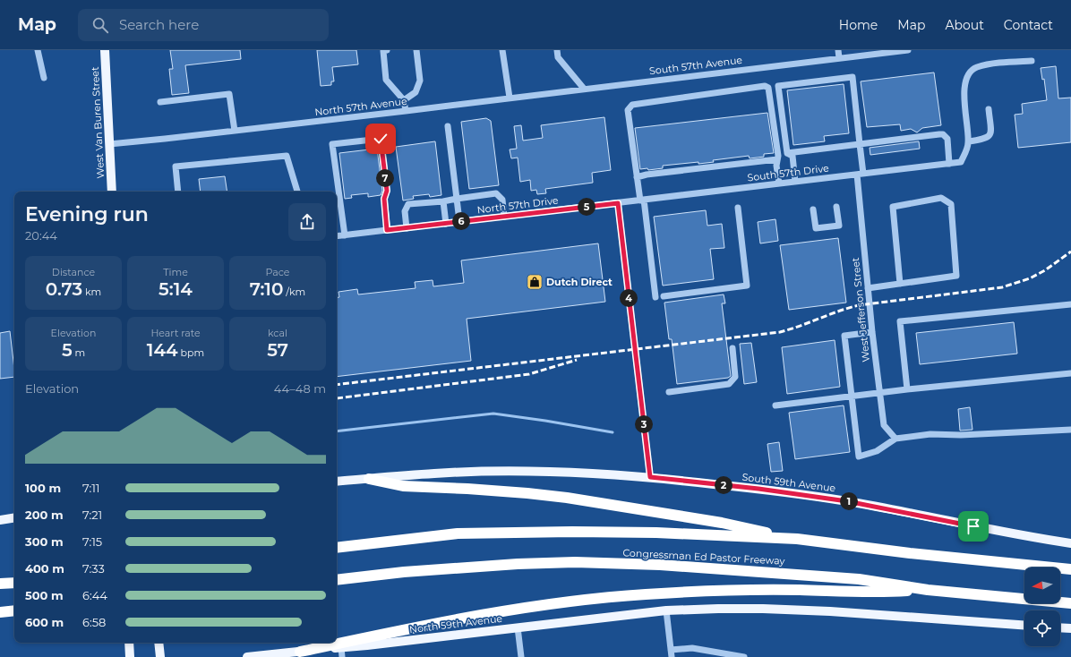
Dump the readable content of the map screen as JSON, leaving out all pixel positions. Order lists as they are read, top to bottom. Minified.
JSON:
{"streets":{"highway":["Congressman Ed Pastor Freeway"],"main road":["West Van Buren Street","South 59th Avenue","North 59th Avenue"],"street":["South 57th Avenue","North 57th Avenue","South 57th Drive","North 57th Drive","West Jefferson Street"]},"crossings":[["South 57th Avenue","North 57th Avenue"],["North 57th Avenue","West Van Buren Street"],["South 57th Drive","North 57th Drive"],["South 57th Drive","West Jefferson Street"]],"places":{"shop":["Dutch Direct"]},"north":"left","page":{"header":"Map","search":"Search here","nav":["Home","Map","About","Contact"],"pins":["7","5","6","4","3","2","1"],"heading":["Evening run","20:44"],"stats":[["Distance","0.73 km"],["Time","5:14"],["Pace","7:10 /km"],["Elevation","5 m"],["Heart rate","144 bpm"],["kcal","57"]],"chart":["Elevation","44–48 m"],"list":[{"name":"100 m","note":"7:11"},{"name":"200 m","note":"7:21"},{"name":"300 m","note":"7:15"},{"name":"400 m","note":"7:33"},{"name":"500 m","note":"6:44"},{"name":"600 m","note":"6:58"}]}}
